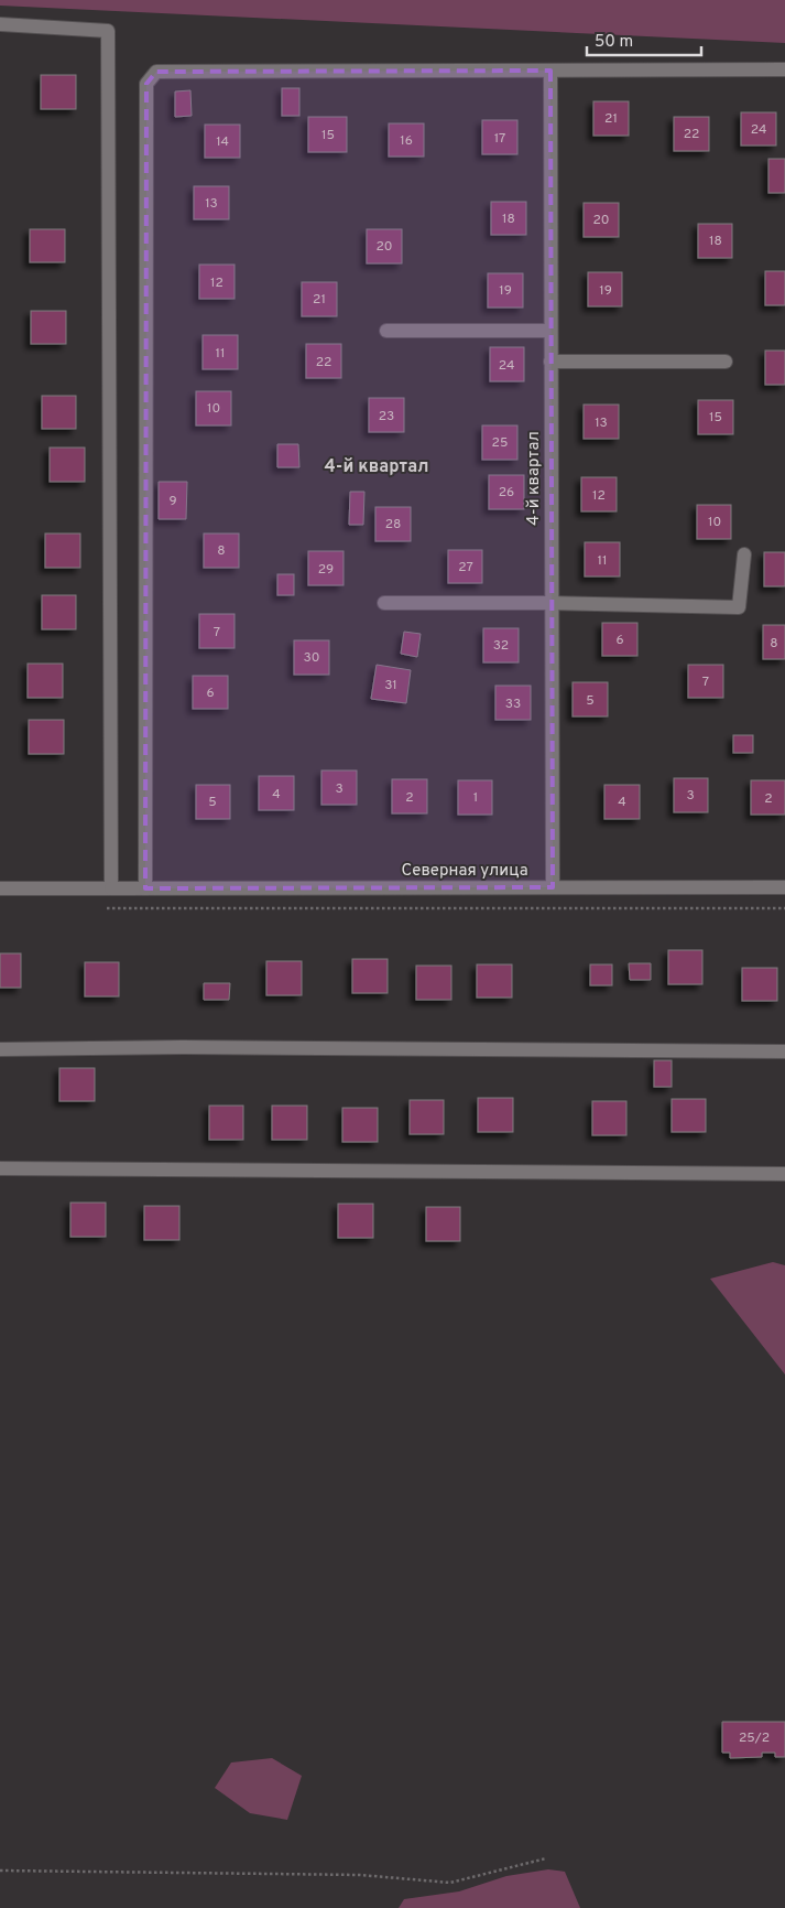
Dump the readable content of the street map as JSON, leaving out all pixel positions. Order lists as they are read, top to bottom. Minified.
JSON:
{"streets":{"street":["4-й квартал","Северная улица"]},"crossings":[["4-й квартал","Северная улица"]],"districts":["4-й квартал"],"house_numbers":["21","24","22","15","17","16","14","13","18","20","18","20","12","19","19","21","11","22","24","10","23","15","13","25","26","12","9","10","28","8","11","27","29","7","6","8","32","30","7","31","6","5","33","3","4","3","2","1","2","5","4","25/2"],"scale_bar":"50 m"}
